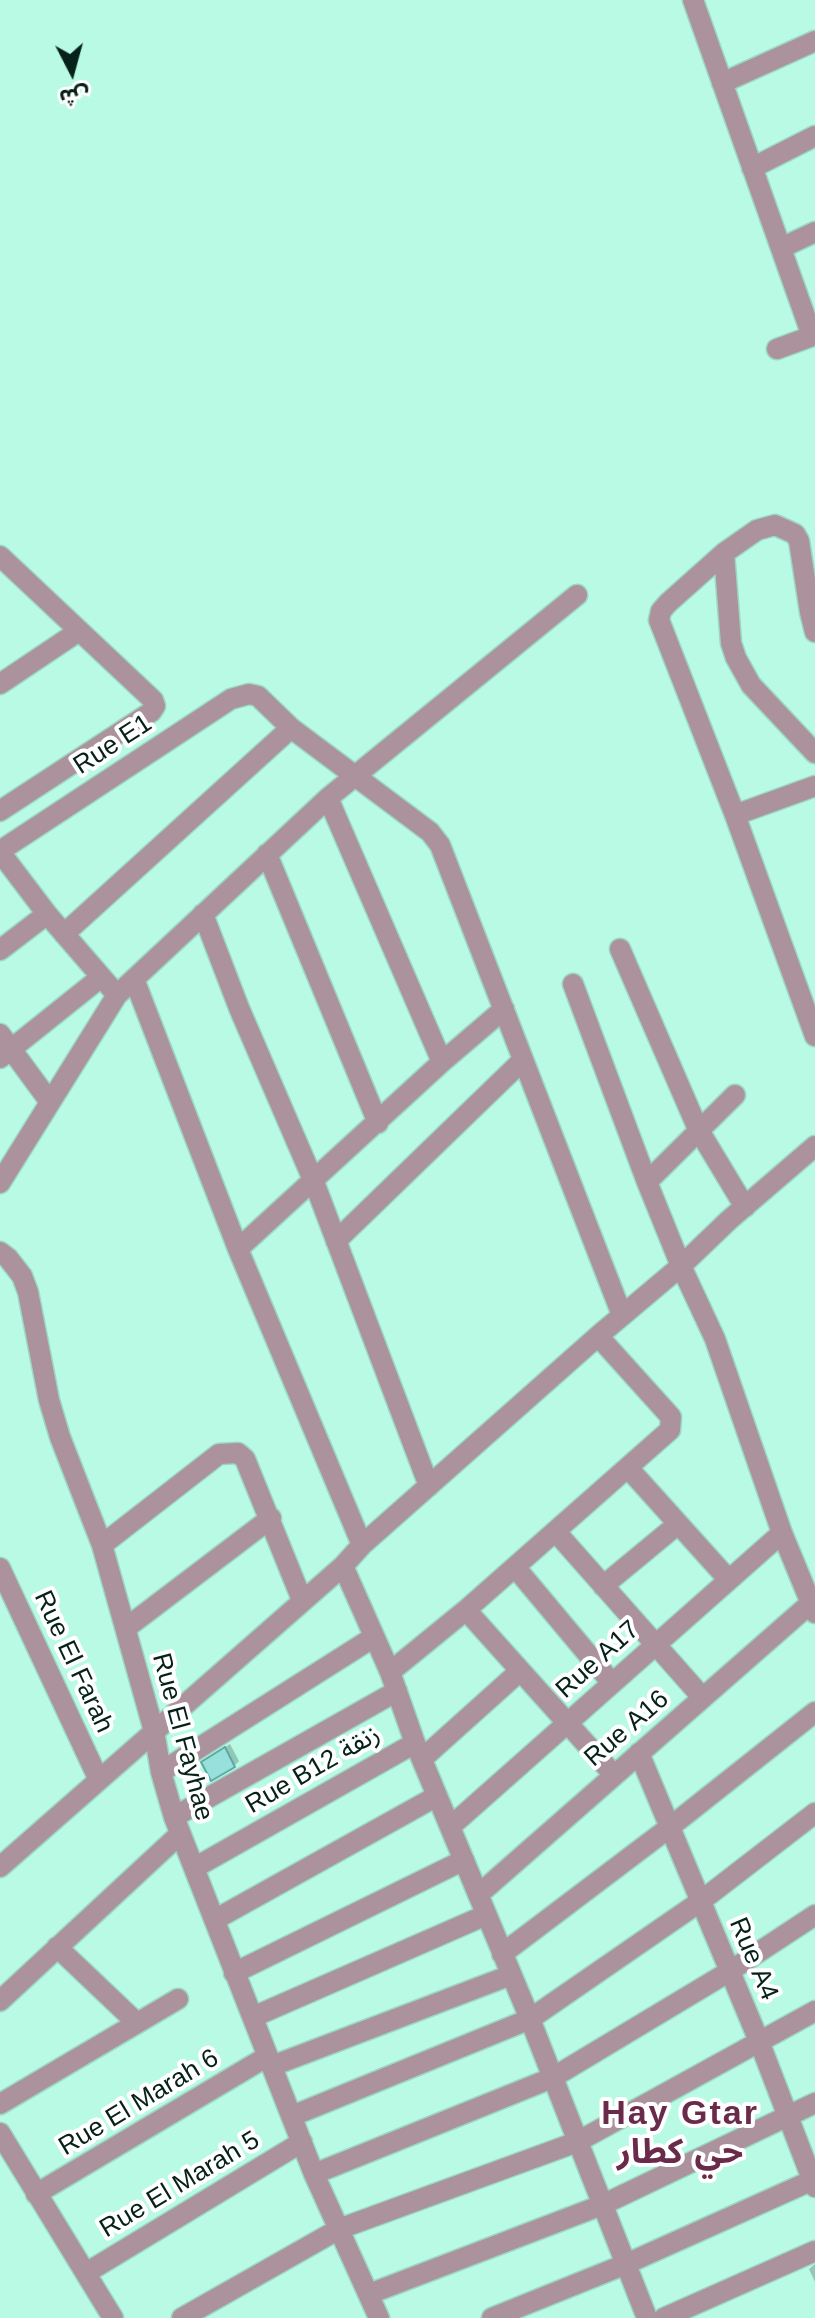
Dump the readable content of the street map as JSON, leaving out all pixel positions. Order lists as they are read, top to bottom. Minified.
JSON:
{"streets":{"street":["Rue E1","Rue A17","Rue El Farah","Rue A16","Rue El Fayhae","Rue B12 زنقة","Rue A4","Rue El Marah 6","Rue El Marah 5"]},"crossings":[["Rue A16","Rue A4"],["Rue El Fayhae","Rue B12 زنقة"],["Rue El Fayhae","Rue El Marah 6"],["Rue El Fayhae","Rue El Marah 5"]],"districts":["Hay Gtar حي كطار"],"north":"bottom"}
